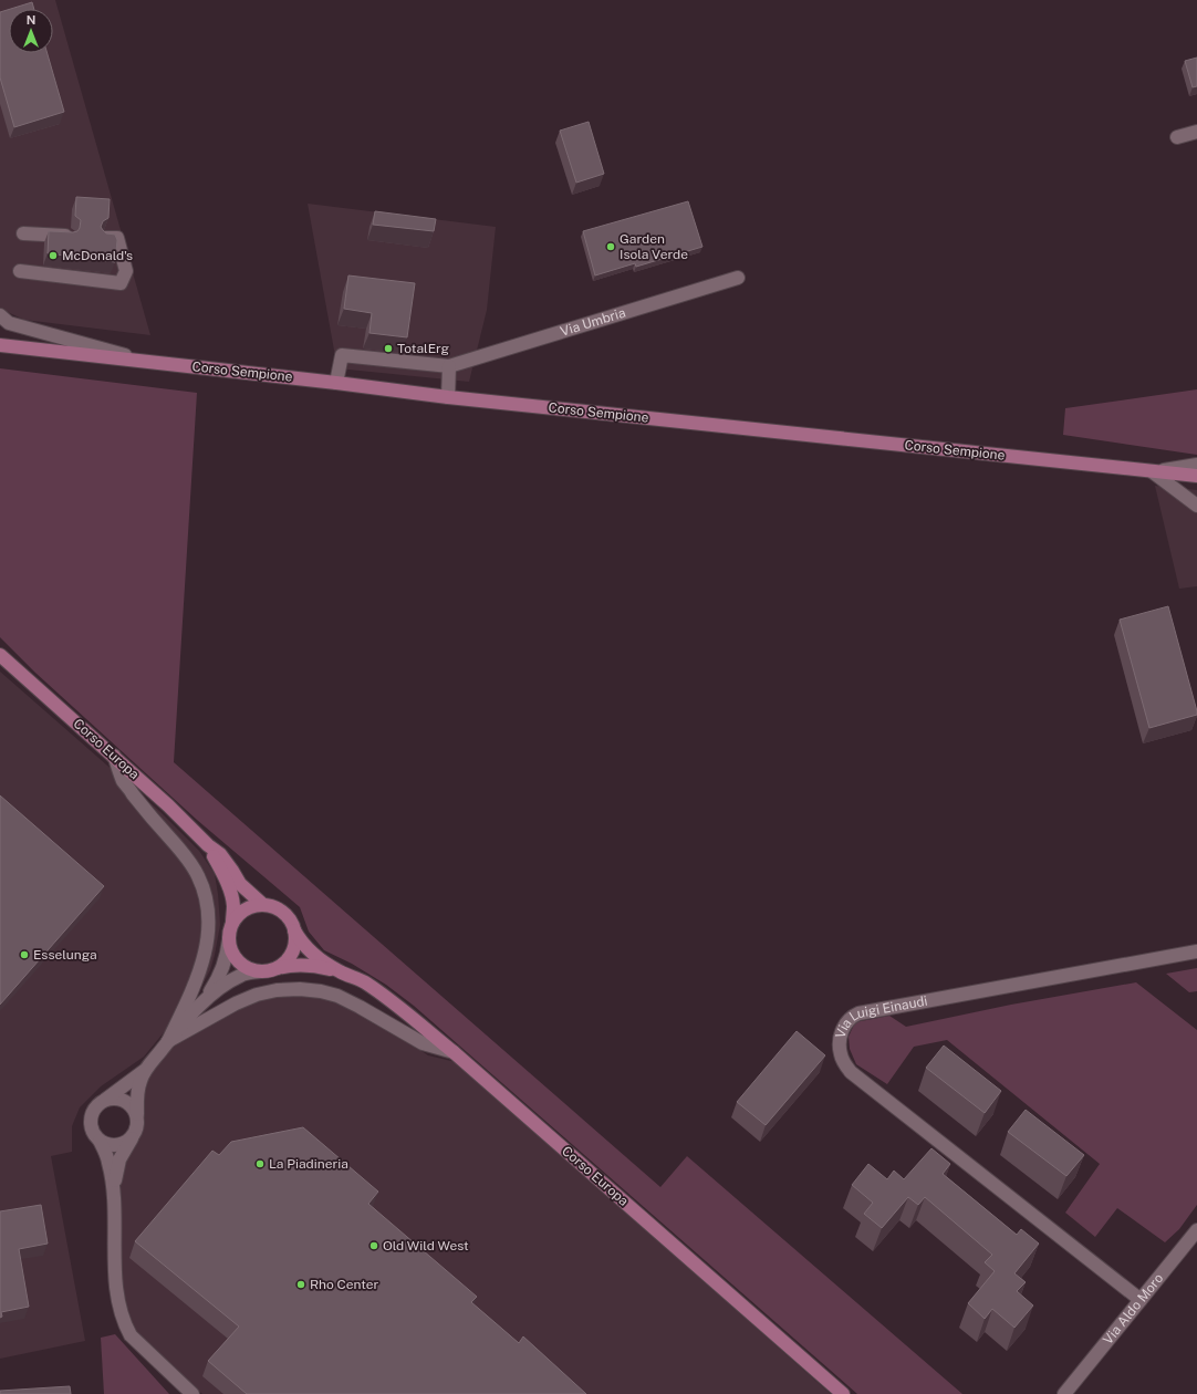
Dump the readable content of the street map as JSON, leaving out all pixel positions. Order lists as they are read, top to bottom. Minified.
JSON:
{"streets":{"main road":["Corso Sempione","Corso Europa"],"street":["Via Umbria","Via Luigi Einaudi","Via Aldo Moro"]},"crossings":[["Via Luigi Einaudi","Via Aldo Moro"]],"places":["Garden Isola Verde","McDonald's","TotalErg","Esselunga","La Piadineria","Old Wild West","Rho Center"],"north":"top"}
